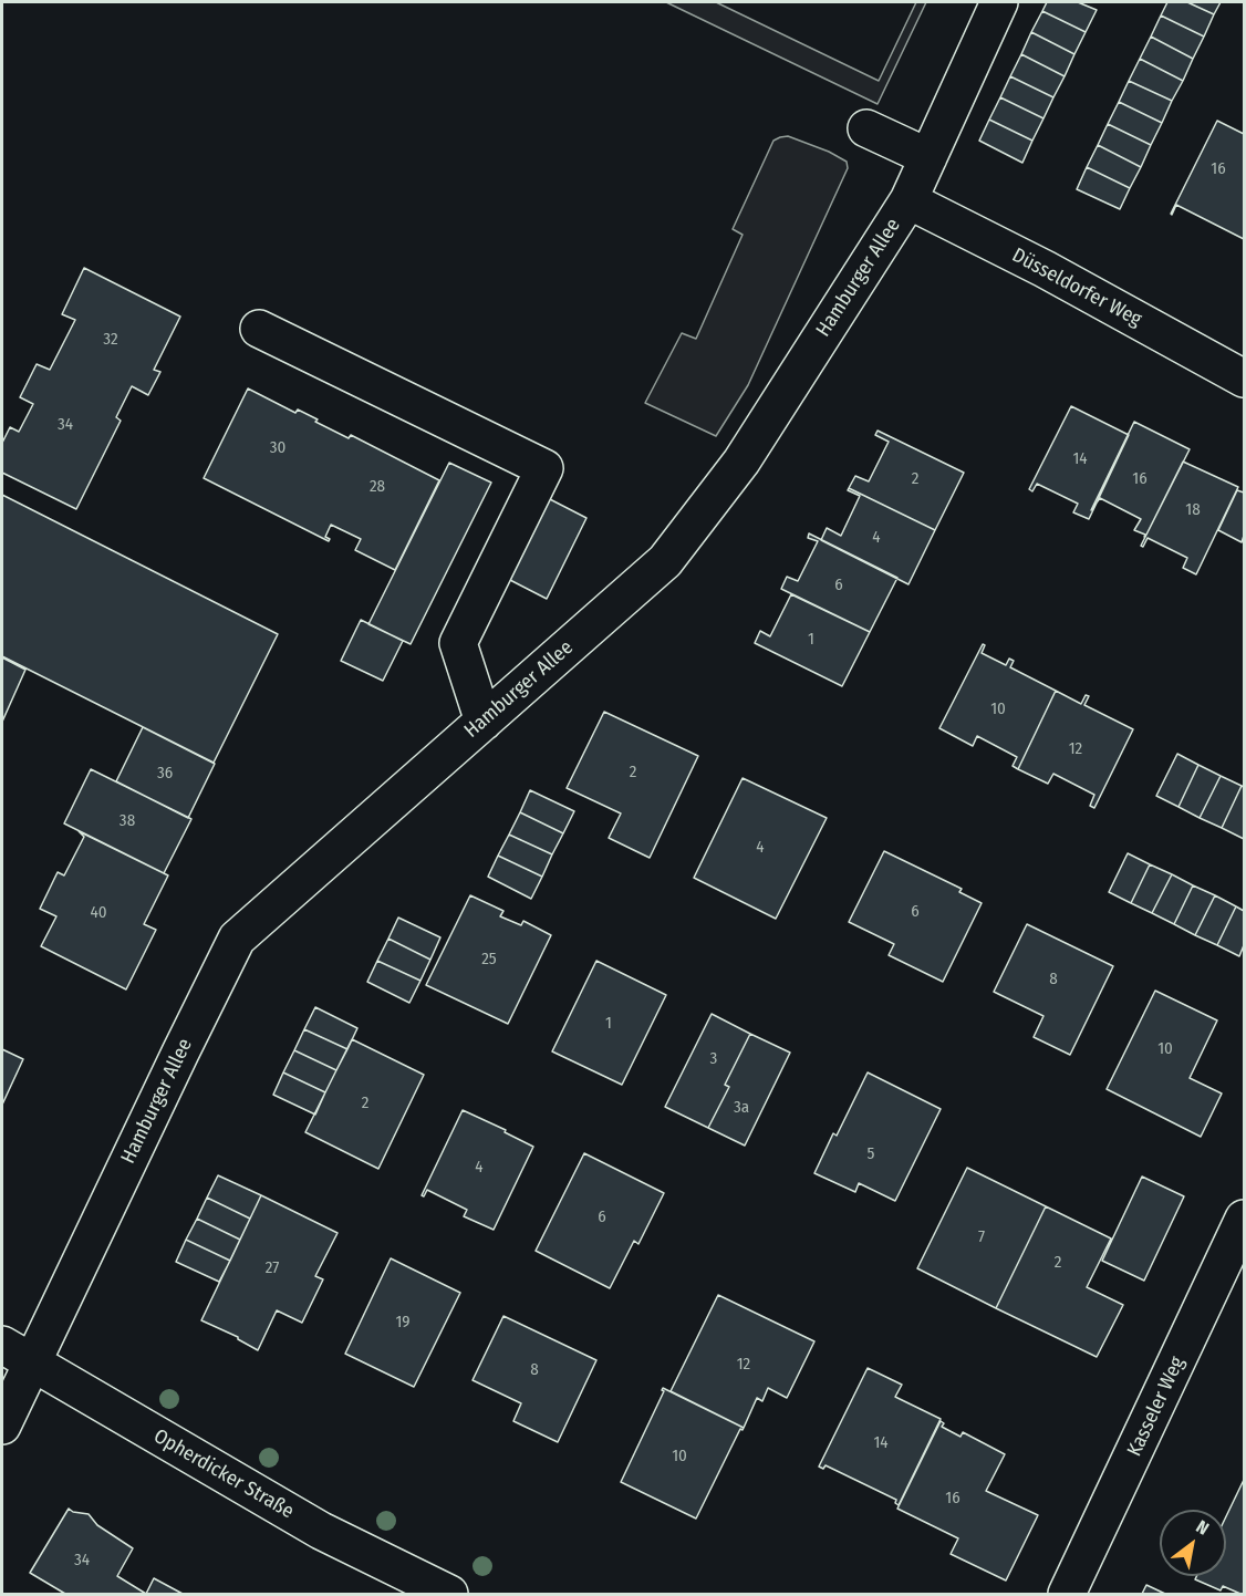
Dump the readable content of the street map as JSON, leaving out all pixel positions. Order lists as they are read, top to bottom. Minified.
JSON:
{"streets":{"street":["Hamburger Allee","Düsseldorfer Weg","Kasseler Weg","Opherdicker Straße"]},"crossings":[["Hamburger Allee","Düsseldorfer Weg"],["Hamburger Allee","Opherdicker Straße"]],"house_numbers":["16","32","34","30","14","2","16","28","18","4","6","1","10","12","2","36","38","4","6","40","25","8","1","10","3","2","3a","5","4","6","7","2","27","19","12","8","14","10","16","34"],"north":"top right"}
